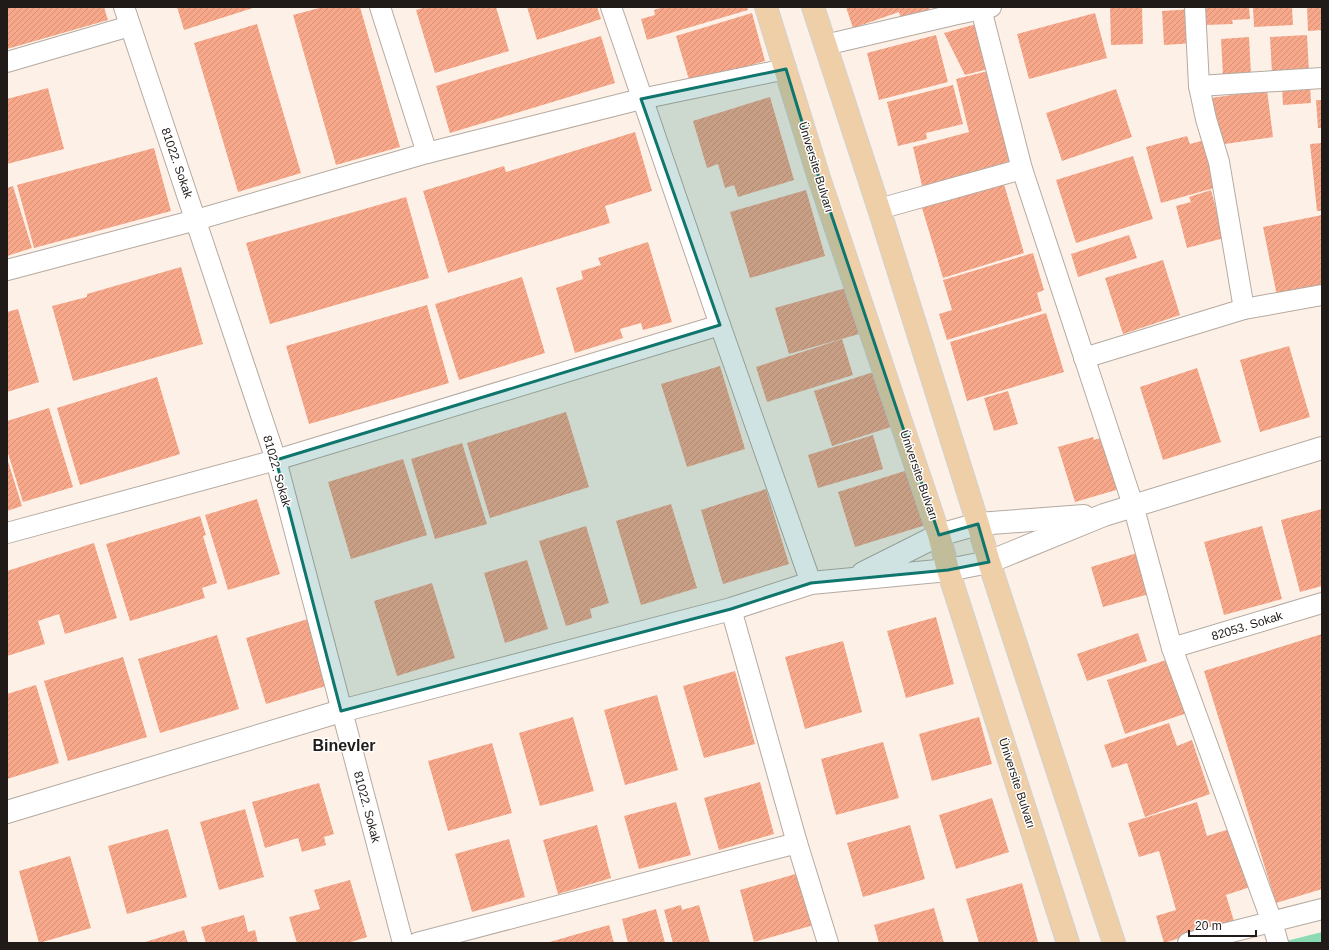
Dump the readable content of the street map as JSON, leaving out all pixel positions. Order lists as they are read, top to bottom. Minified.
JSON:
{"streets":{"main road":["Üniversite Bulvarı"],"street":["81022. Sokak","82053. Sokak"]},"districts":["Binevler"],"scale_bar":"20 m"}
